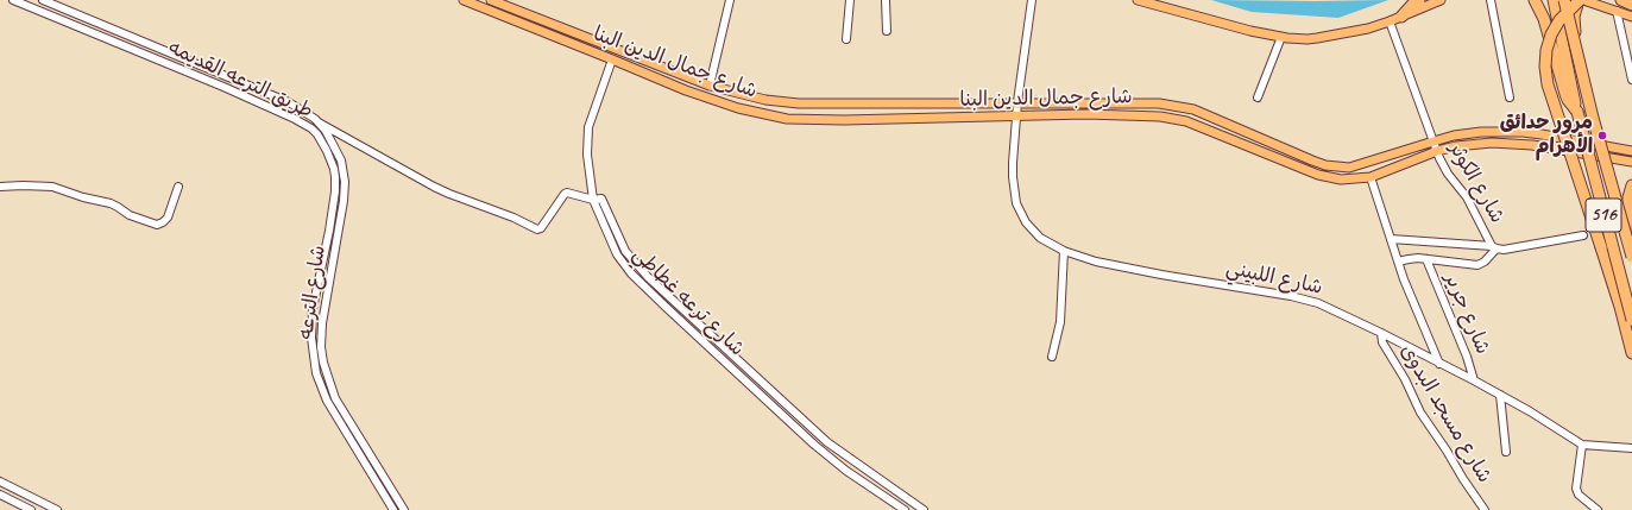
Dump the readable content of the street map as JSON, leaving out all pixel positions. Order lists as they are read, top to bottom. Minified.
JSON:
{"streets":{"highway":["516"],"main road":["شارع جمال الدين البنا"],"street":["طريق الترعه القديمه","شارع الكوثر","شارع اللبيني","شارع الترعه","شارع ترعه غطاطي","شارع جرير","شارع مسجد البدوى"]},"crossings":[["شارع جمال الدين البنا","شارع الكوثر"],["شارع جمال الدين البنا","شارع اللبيني"],["شارع جمال الدين البنا","شارع ترعه غطاطي"],["طريق الترعه القديمه","شارع الترعه"],["شارع الكوثر","شارع جرير"],["شارع اللبيني","شارع جرير"],["شارع اللبيني","شارع مسجد البدوى"]],"places":["مرور حدائق الأهرام"]}
